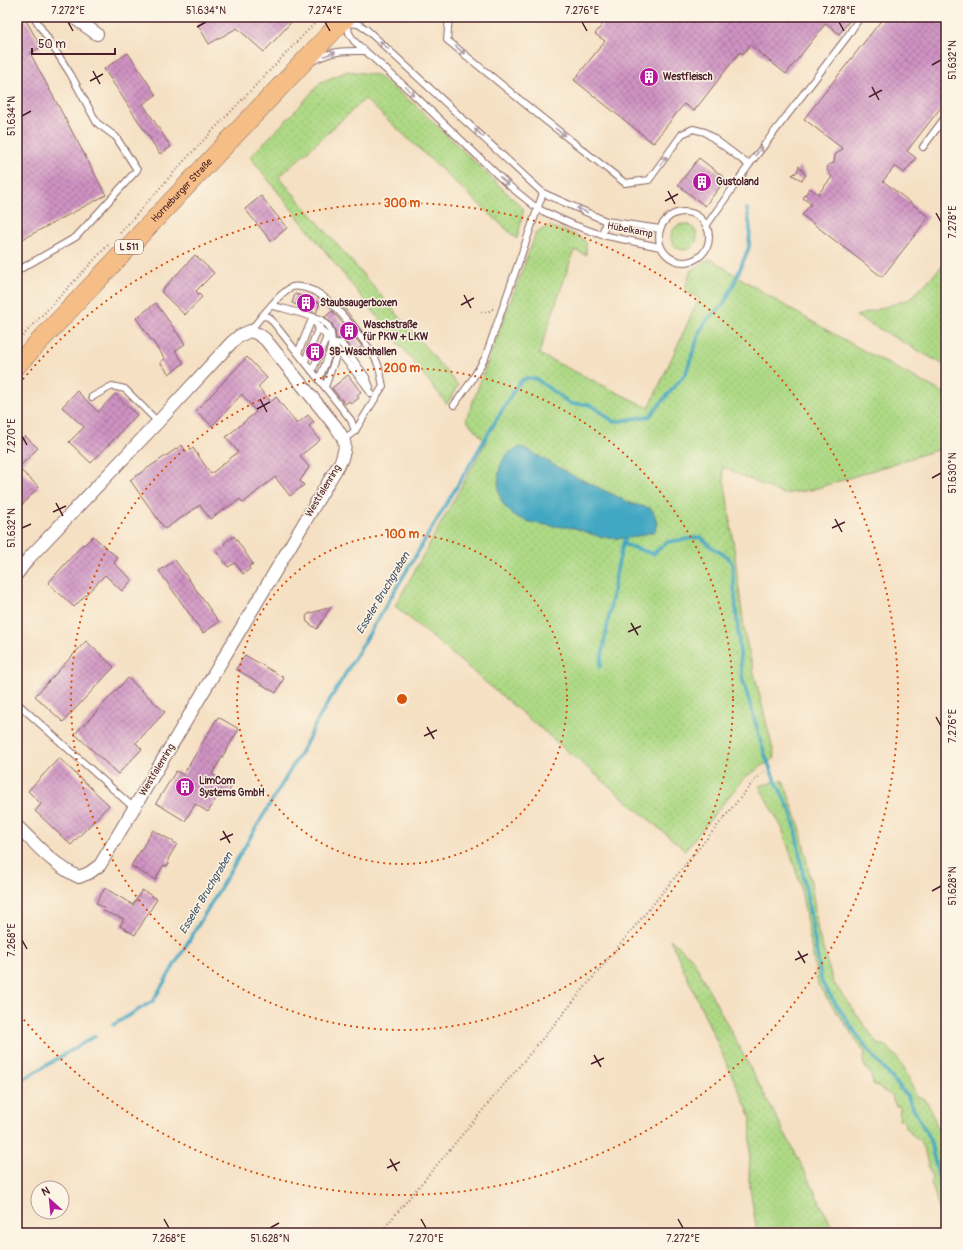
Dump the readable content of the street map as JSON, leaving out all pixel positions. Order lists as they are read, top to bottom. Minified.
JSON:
{"streets":{"main road":["Horneburger Straße","L 511"],"street":["Westfalenring"],"lane":["Hübelkamp"]},"crossings":[["Horneburger Straße","Hübelkamp"]],"water":["Esseler Bruchgraben"],"places":{"building":["Westfleisch","Gustoland","Staubsaugerboxen","Waschstraße für PKW + LKW","SB-Waschhallen","LimCom Systems GmbH"]},"scale_bar":"50 m","north":"top left","coordinates":["7.272°E","51.634°N","7.274°E","7.276°E","7.278°E","51.632°N","7.270°E","51.630°N","51.628°N","7.268°E"],"rings":["300 m","200 m","100 m"]}
